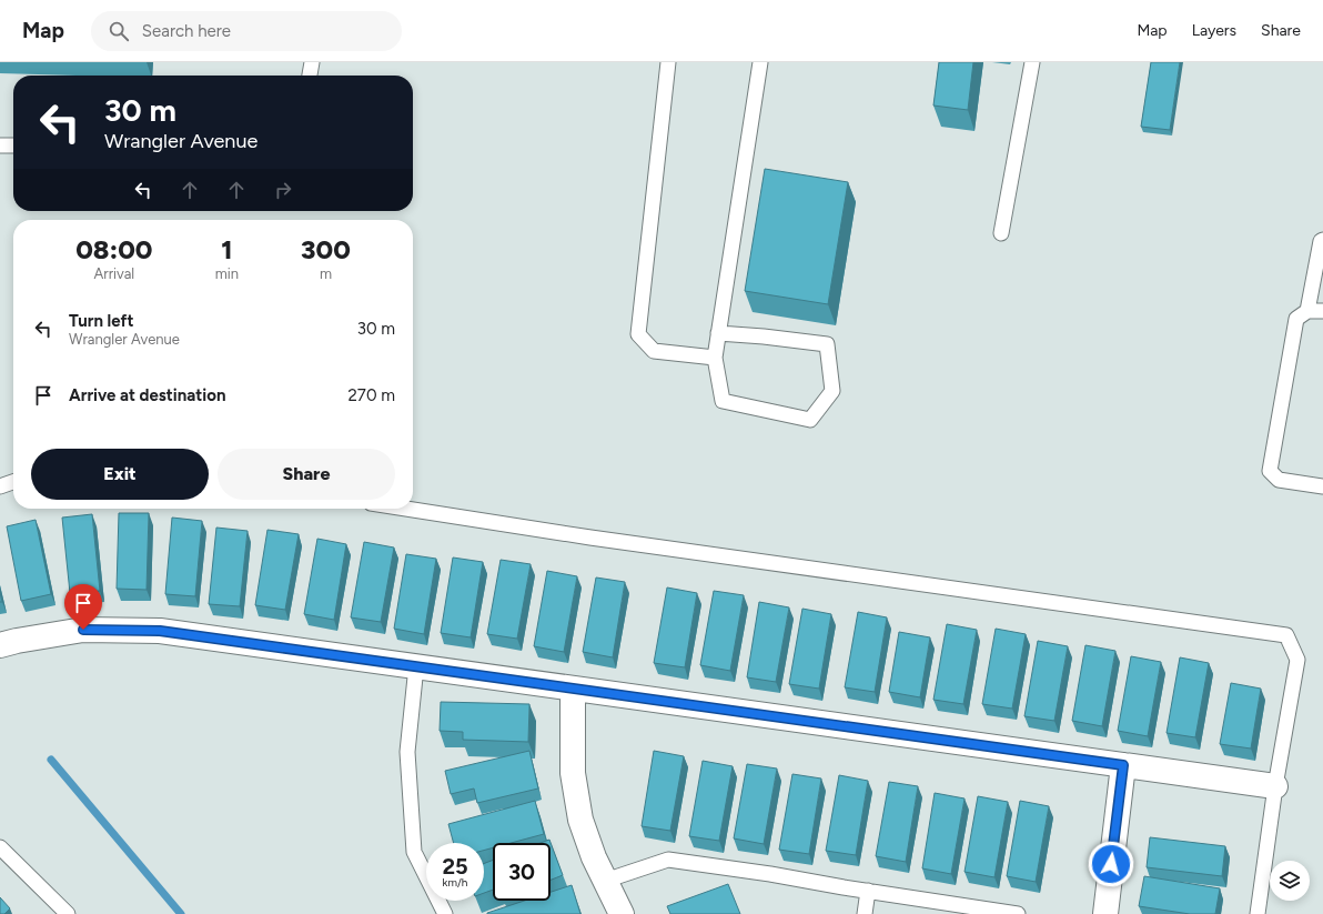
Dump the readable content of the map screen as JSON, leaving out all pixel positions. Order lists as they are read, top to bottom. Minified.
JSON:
{"page":{"header":"Map","search":"Search here","nav":["Map","Layers","Share"],"turn":["30 m","Wrangler Avenue"],"eta":["08:00","Arrival","1","min","300","m"],"list":[{"name":"Turn left","note":"Wrangler Avenue","value":"30 m"},{"name":"Arrive at destination","value":"270 m"}],"buttons":["Exit","Share"],"speed":"25 km/h","limit":"30"}}
